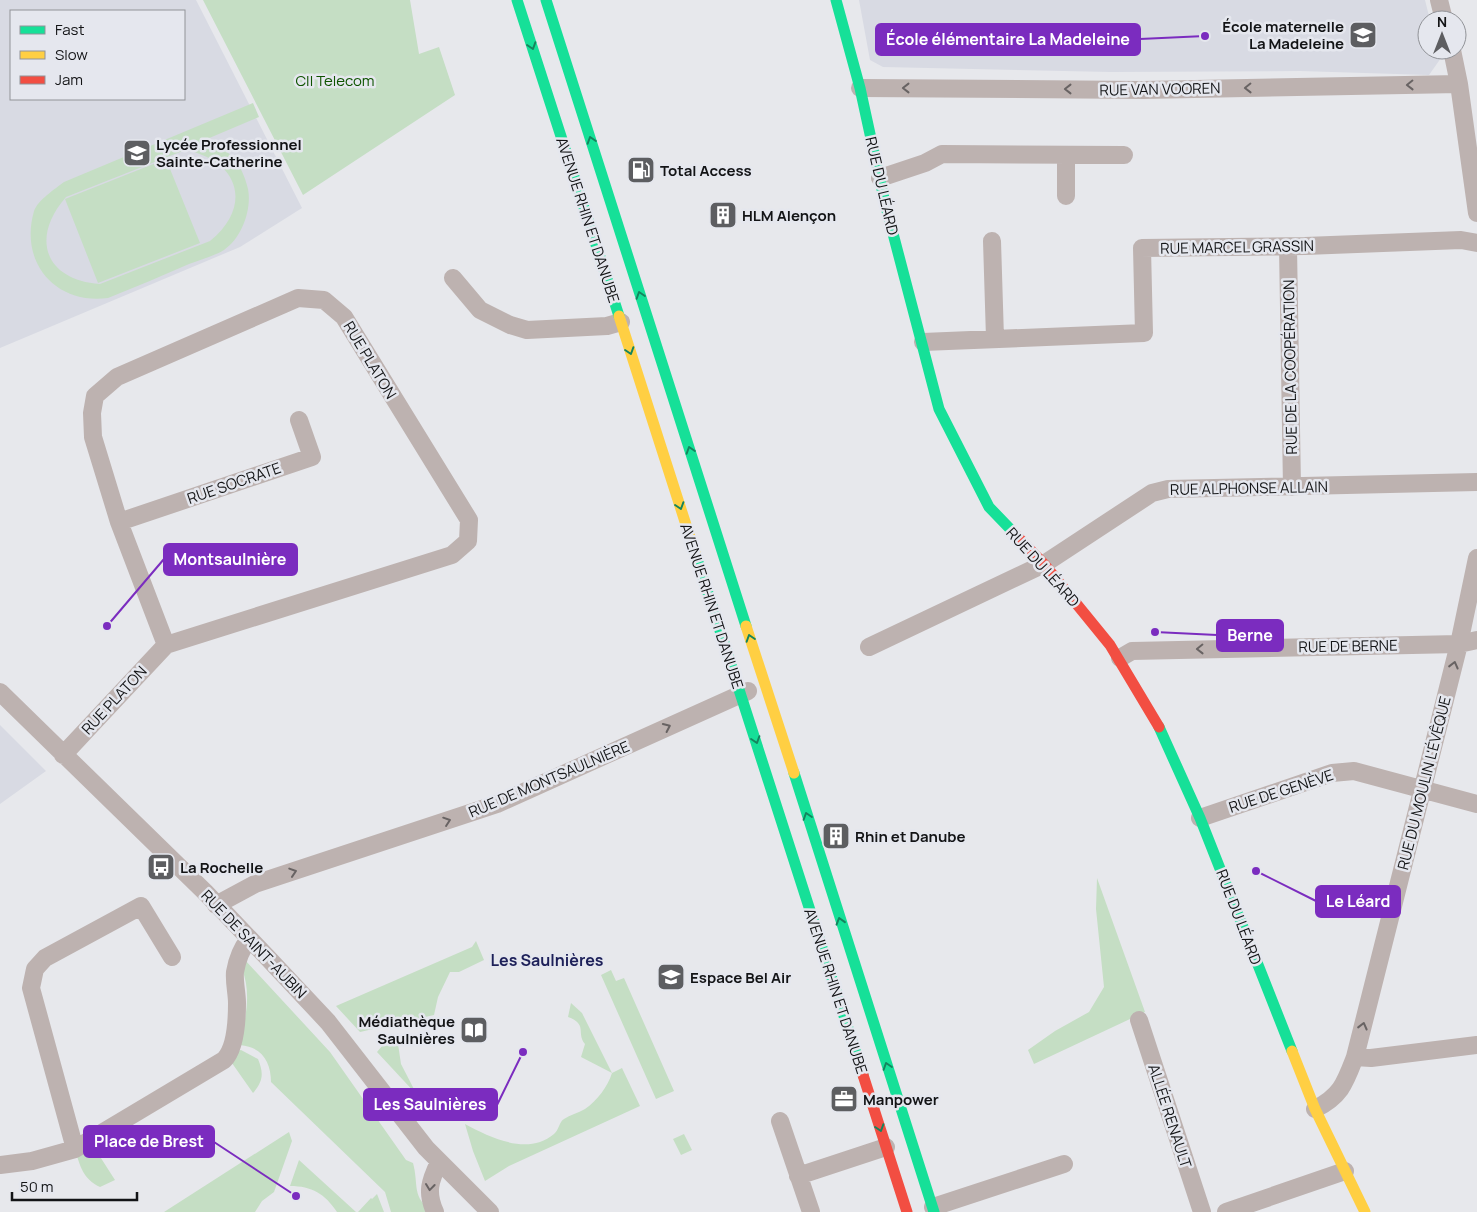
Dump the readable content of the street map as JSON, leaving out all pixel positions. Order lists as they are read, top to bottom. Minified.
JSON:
{"streets":{"main road":["RUE DU LÉARD","AVENUE RHIN ET DANUBE"],"street":["RUE VAN VOOREN","RUE MARCEL GRASSIN","RUE PLATON","RUE DE LA COOPÉRATION","RUE SOCRATE","RUE ALPHONSE ALLAIN","RUE DE BERNE","RUE DE MONTSAULNIÈRE","RUE DU MOULIN L'ÉVÊQUE","RUE DE GENÈVE","RUE DE SAINT-AUBIN","ALLÉE RENAULT"]},"crossings":[["RUE VAN VOOREN","RUE DU LÉARD"],["RUE DU LÉARD","RUE MARCEL GRASSIN"],["RUE DU LÉARD","RUE ALPHONSE ALLAIN"],["RUE DU LÉARD","RUE DE BERNE"],["RUE DU LÉARD","RUE DU MOULIN L'ÉVÊQUE"],["RUE DU LÉARD","RUE DE GENÈVE"],["AVENUE RHIN ET DANUBE","RUE DE MONTSAULNIÈRE"],["RUE MARCEL GRASSIN","RUE DE LA COOPÉRATION"],["RUE PLATON","RUE SOCRATE"],["RUE PLATON","RUE DE SAINT-AUBIN"],["RUE DE LA COOPÉRATION","RUE ALPHONSE ALLAIN"],["RUE DE BERNE","RUE DU MOULIN L'ÉVÊQUE"],["RUE DE MONTSAULNIÈRE","RUE DE SAINT-AUBIN"],["RUE DU MOULIN L'ÉVÊQUE","RUE DE GENÈVE"]],"one_way":["RUE DE BERNE","RUE DE MONTSAULNIÈRE","RUE DU MOULIN L'ÉVÊQUE"],"districts":["Les Saulnières"],"parks":["CII Telecom"],"places":{"school or university":["École maternelle La Madeleine","Lycée Professionnel Sainte-Catherine","Espace Bel Air"],"other":["École élémentaire La Madeleine","Montsaulnière","Berne","Le Léard","Les Saulnières","Place de Brest"],"fuel station":["Total Access"],"building":["HLM Alençon","Rhin et Danube"],"bus stop":["La Rochelle"],"library":["Médiathèque Saulnières"],"office":["Manpower"]},"legend":["Fast","Slow","Jam"],"scale_bar":"50 m","north":"top"}
